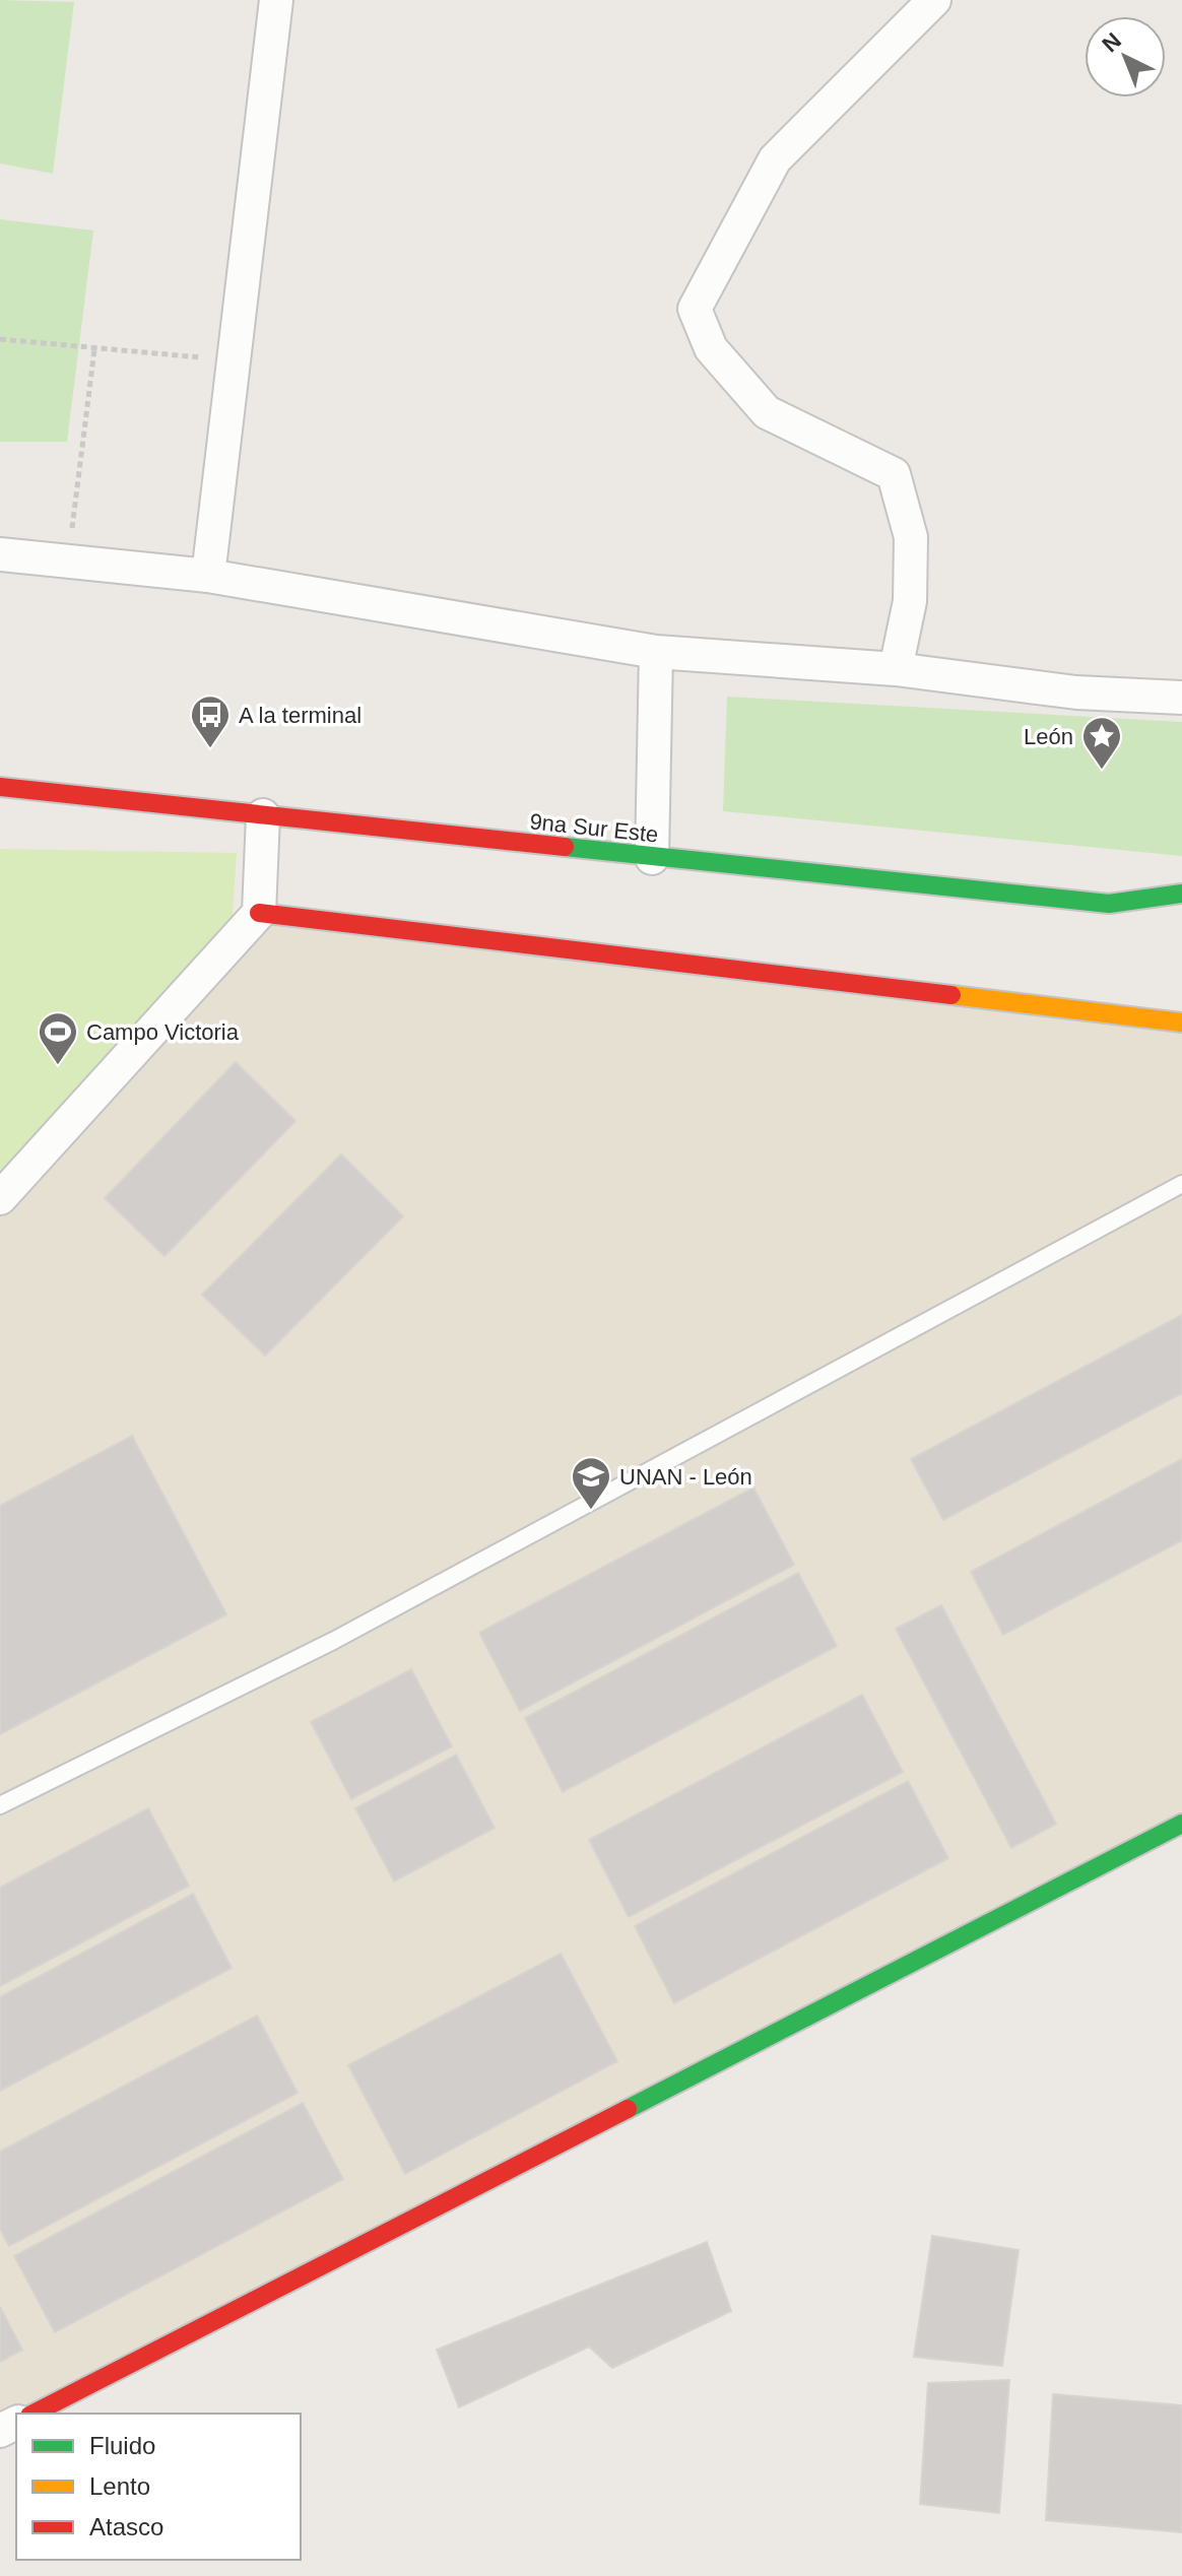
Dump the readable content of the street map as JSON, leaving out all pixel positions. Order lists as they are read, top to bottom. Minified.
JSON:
{"streets":{"street":["9na Sur Este"]},"places":{"bus stop":["A la terminal"],"place":["León"],"sports":["Campo Victoria"],"school or university":["UNAN - León"]},"legend":["Fluido","Lento","Atasco"],"north":"top left"}
